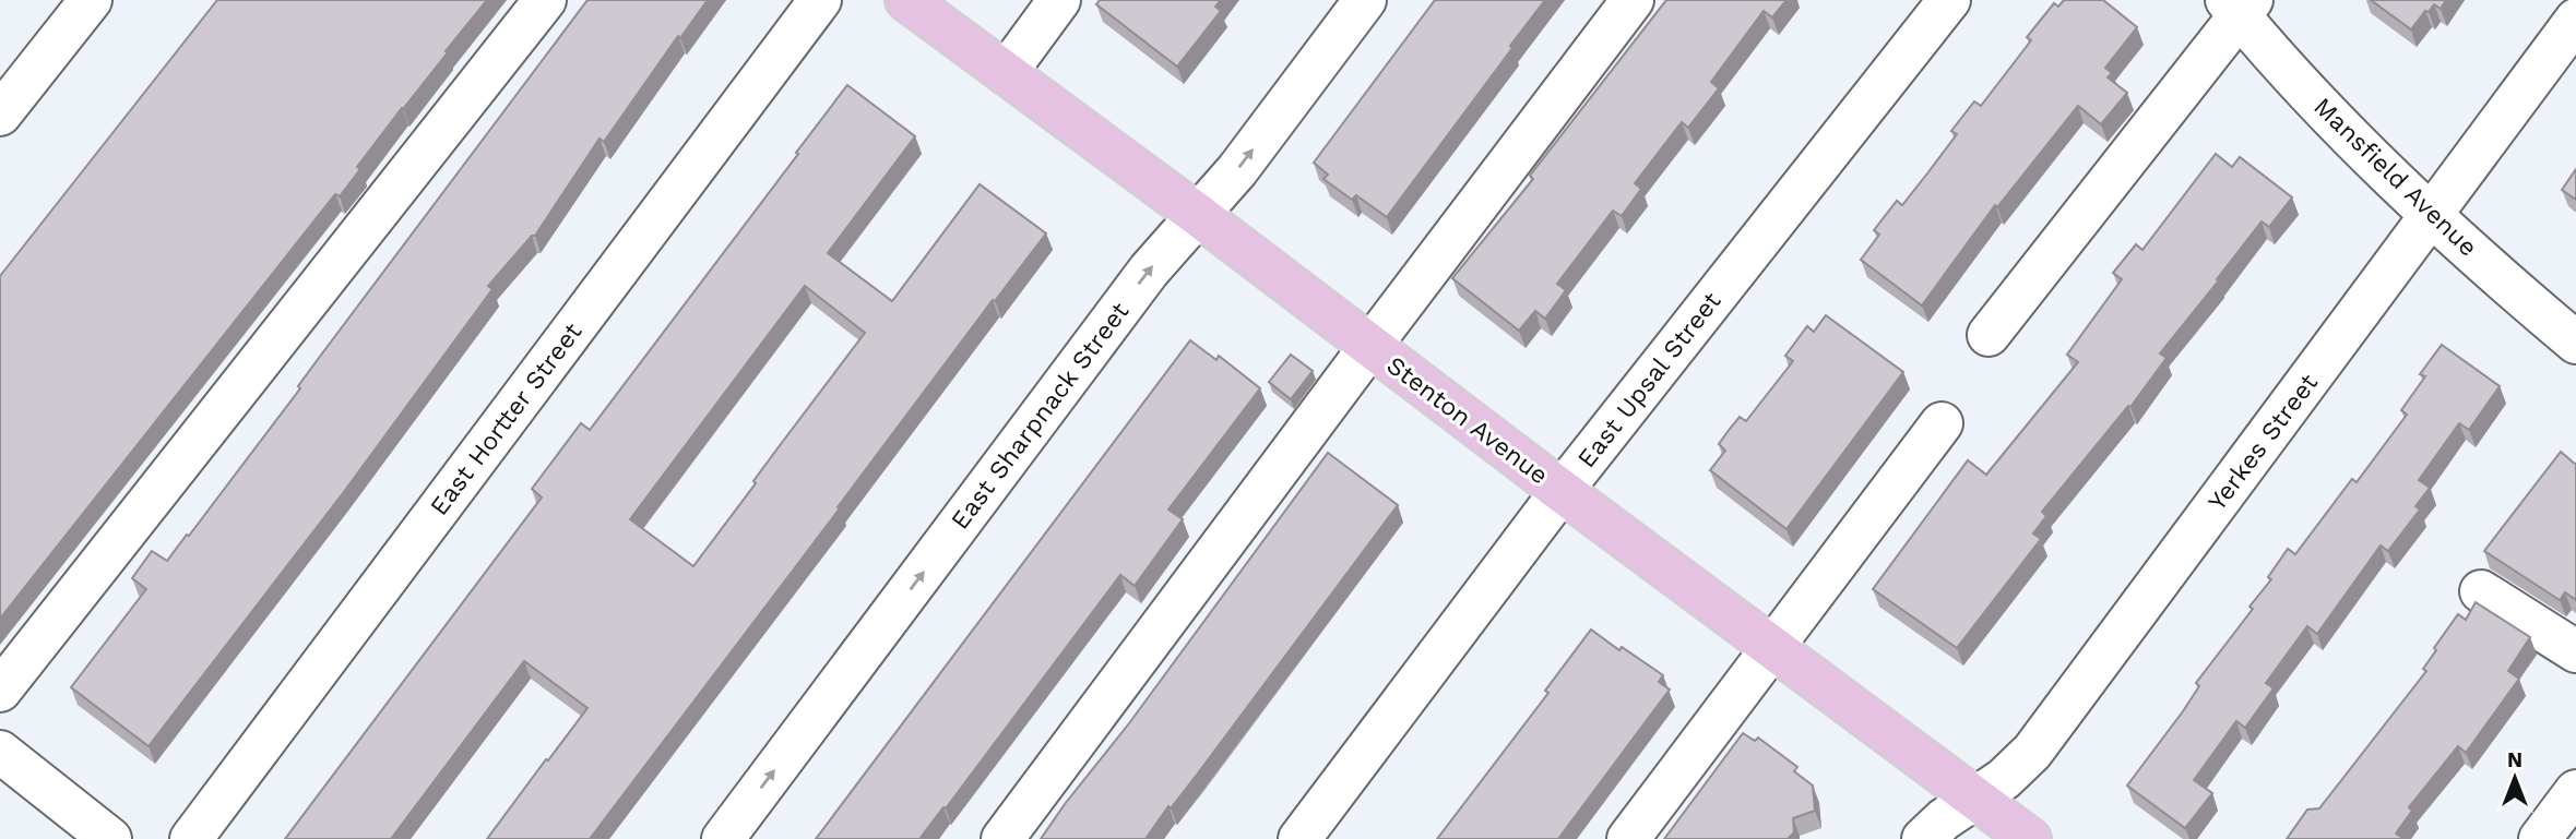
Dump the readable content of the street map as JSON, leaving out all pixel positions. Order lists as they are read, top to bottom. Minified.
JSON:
{"streets":{"main road":["Stenton Avenue"],"street":["Mansfield Avenue","East Upsal Street","East Sharpnack Street","East Hortter Street","Yerkes Street"]},"crossings":[["Mansfield Avenue","Yerkes Street"],["East Upsal Street","Stenton Avenue"],["East Sharpnack Street","Stenton Avenue"],["Stenton Avenue","Yerkes Street"]],"north":"top"}
